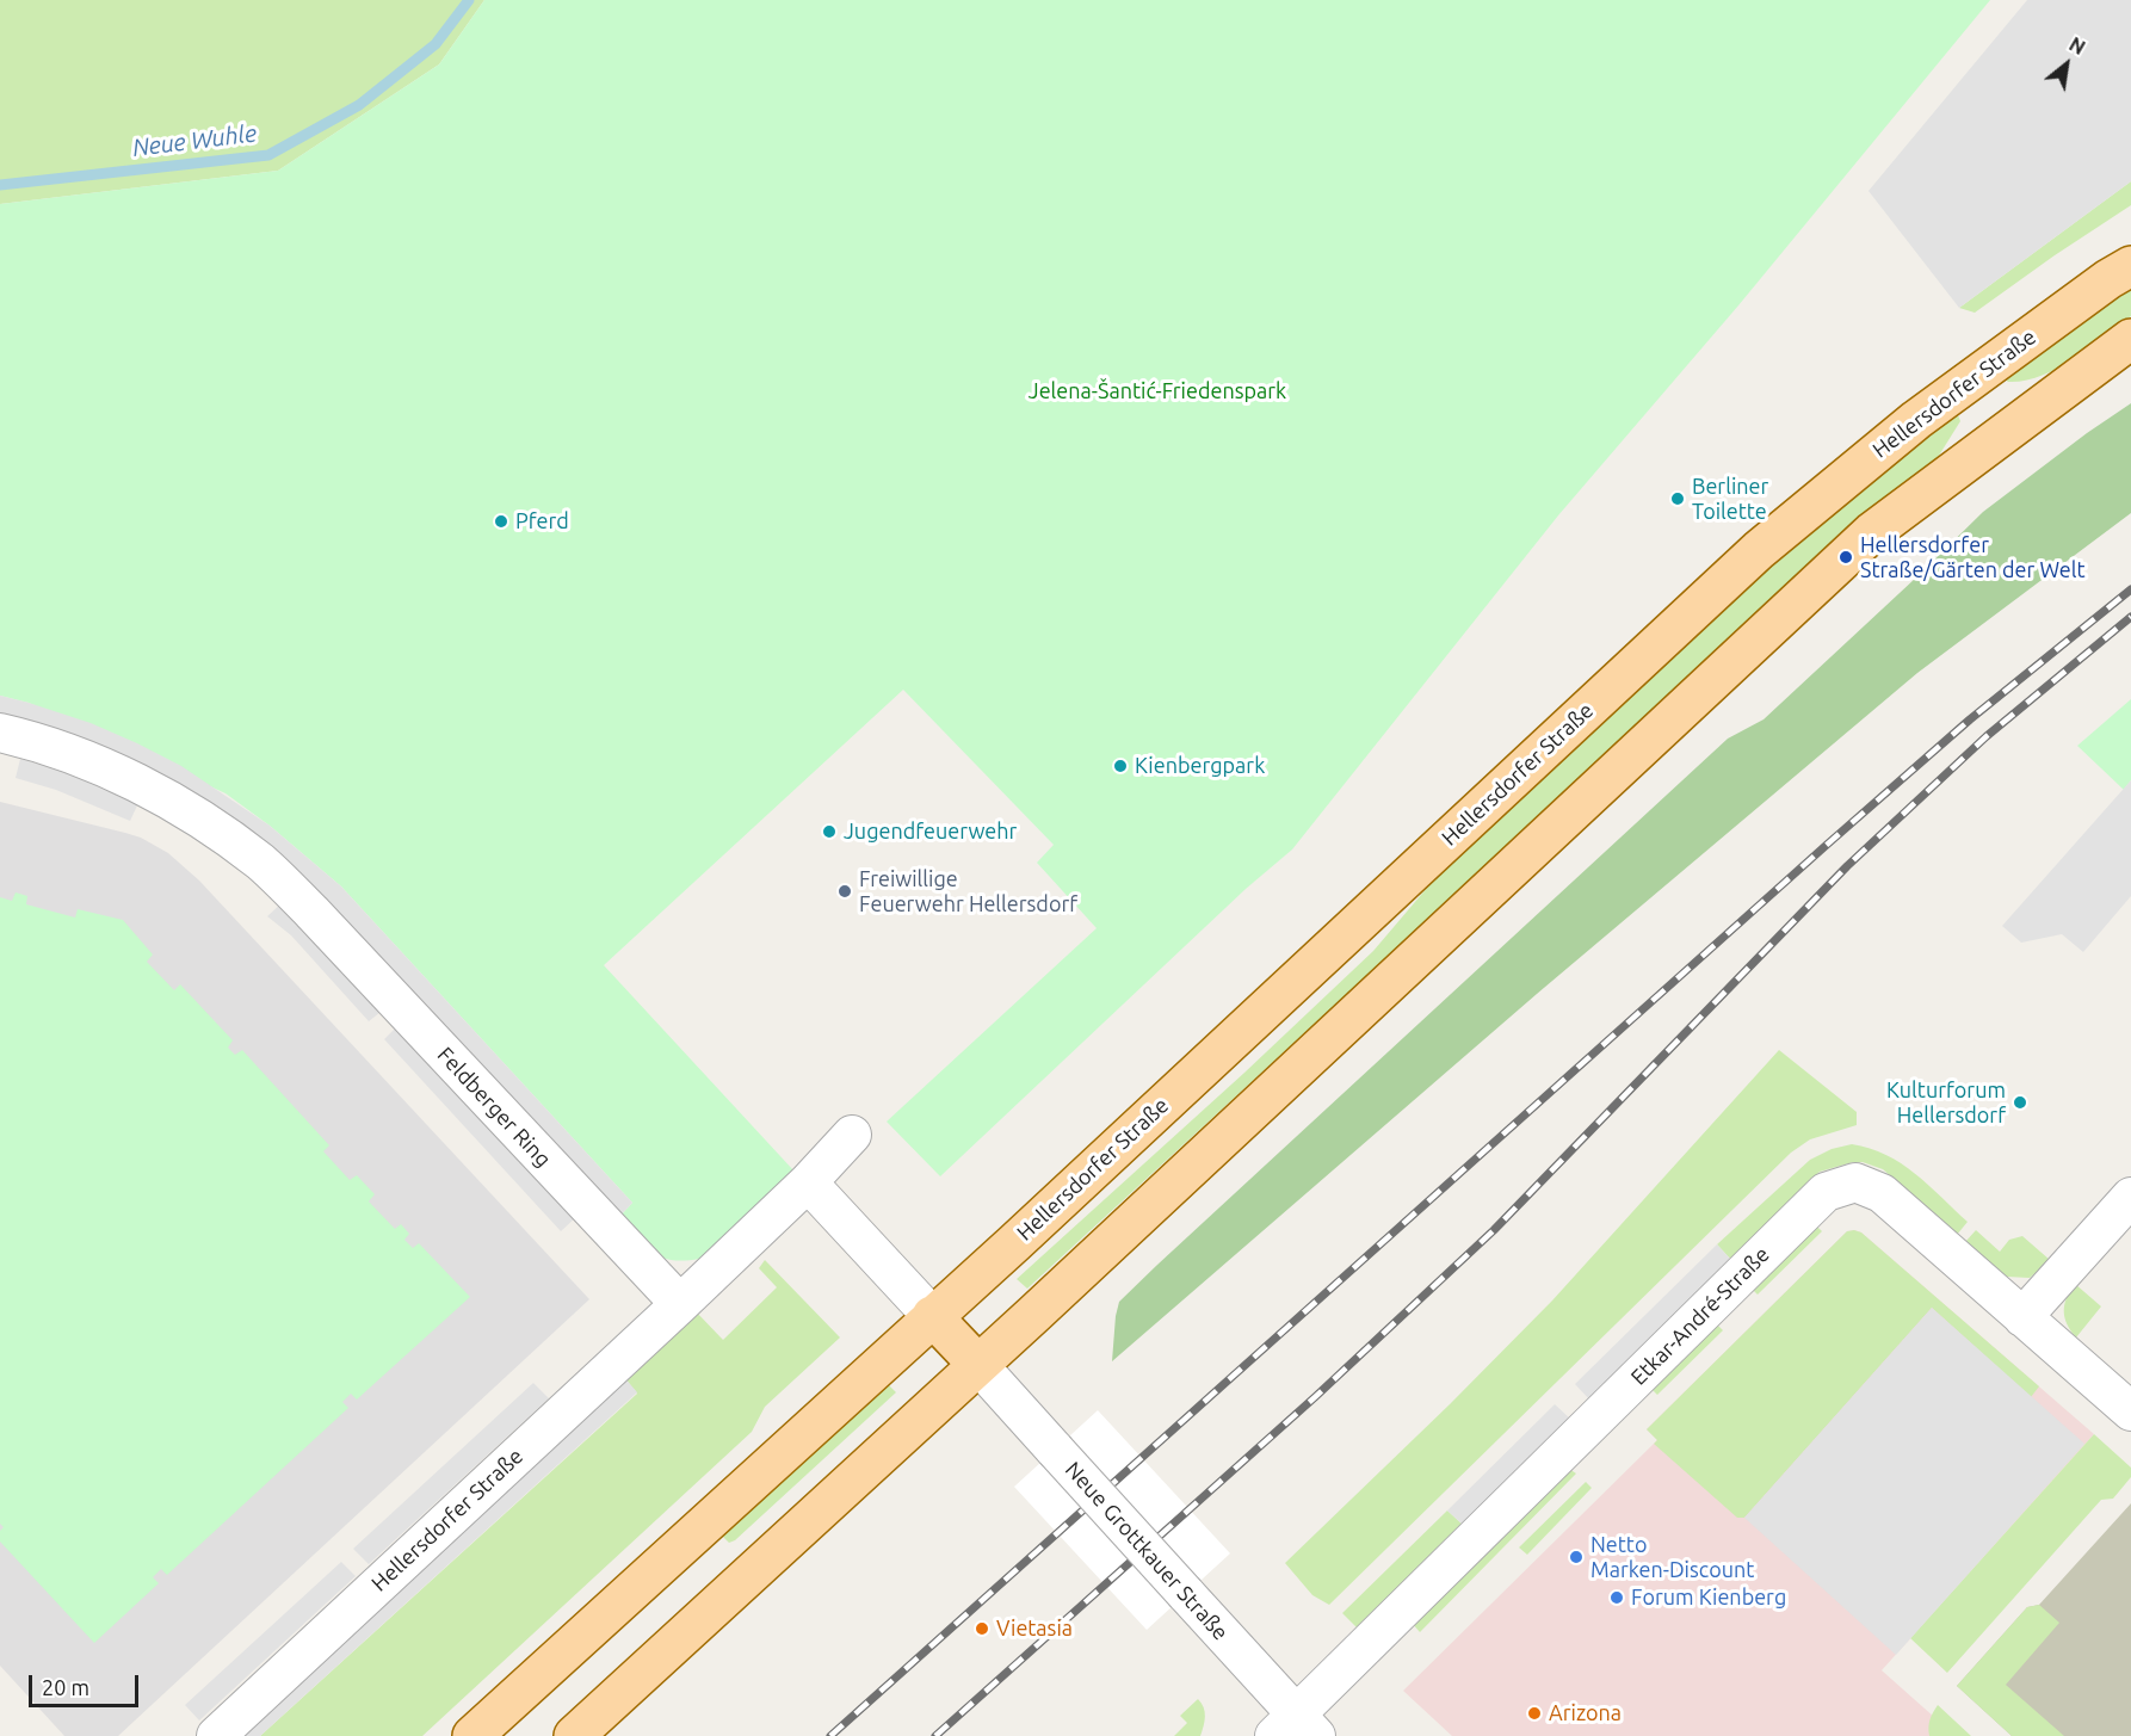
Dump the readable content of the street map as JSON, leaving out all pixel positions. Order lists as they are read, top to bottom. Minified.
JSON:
{"streets":{"main road":["Hellersdorfer Straße"],"street":["Feldberger Ring","Etkar-André-Straße","Neue Grottkauer Straße"]},"crossings":[["Hellersdorfer Straße","Feldberger Ring"],["Etkar-André-Straße","Neue Grottkauer Straße"]],"water":["Neue Wuhle"],"parks":["Jelena-Šantić-Friedenspark"],"places":["Berliner Toilette","Pferd","Hellersdorfer Straße/Gärten der Welt","Kienbergpark","Jugendfeuerwehr","Freiwillige Feuerwehr Hellersdorf","Kulturforum Hellersdorf","Netto Marken-Discount","Forum Kienberg","Vietasia","Arizona"],"scale_bar":"20 m","north":"top right"}
